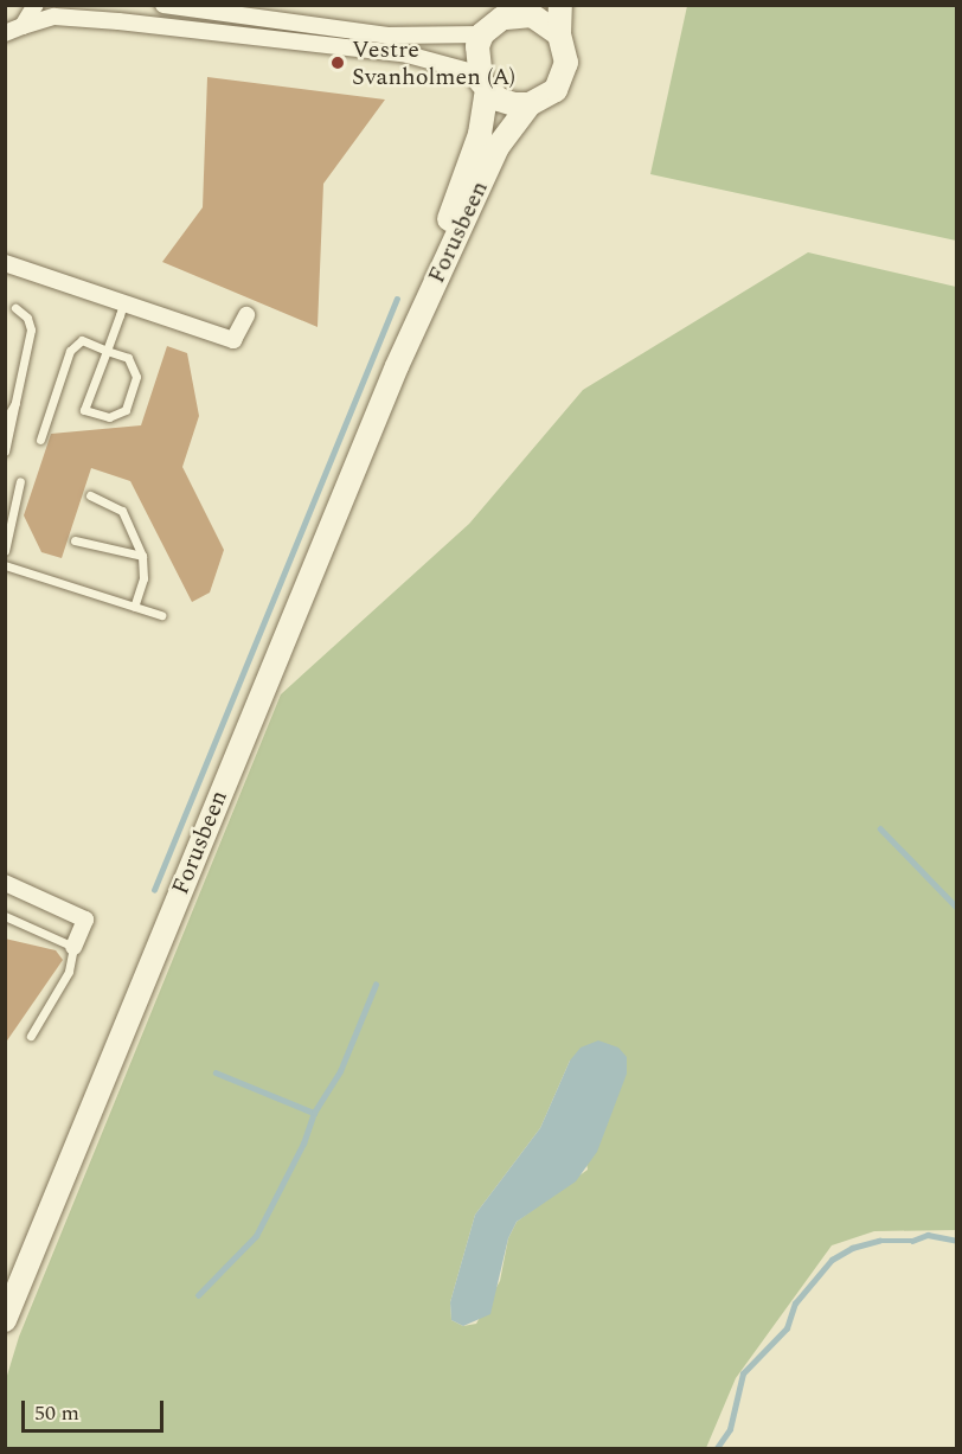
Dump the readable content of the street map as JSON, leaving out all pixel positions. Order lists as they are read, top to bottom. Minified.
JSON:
{"streets":{"main road":["Forusbeen"]},"places":["Vestre Svanholmen (A)"],"scale_bar":"50 m"}
